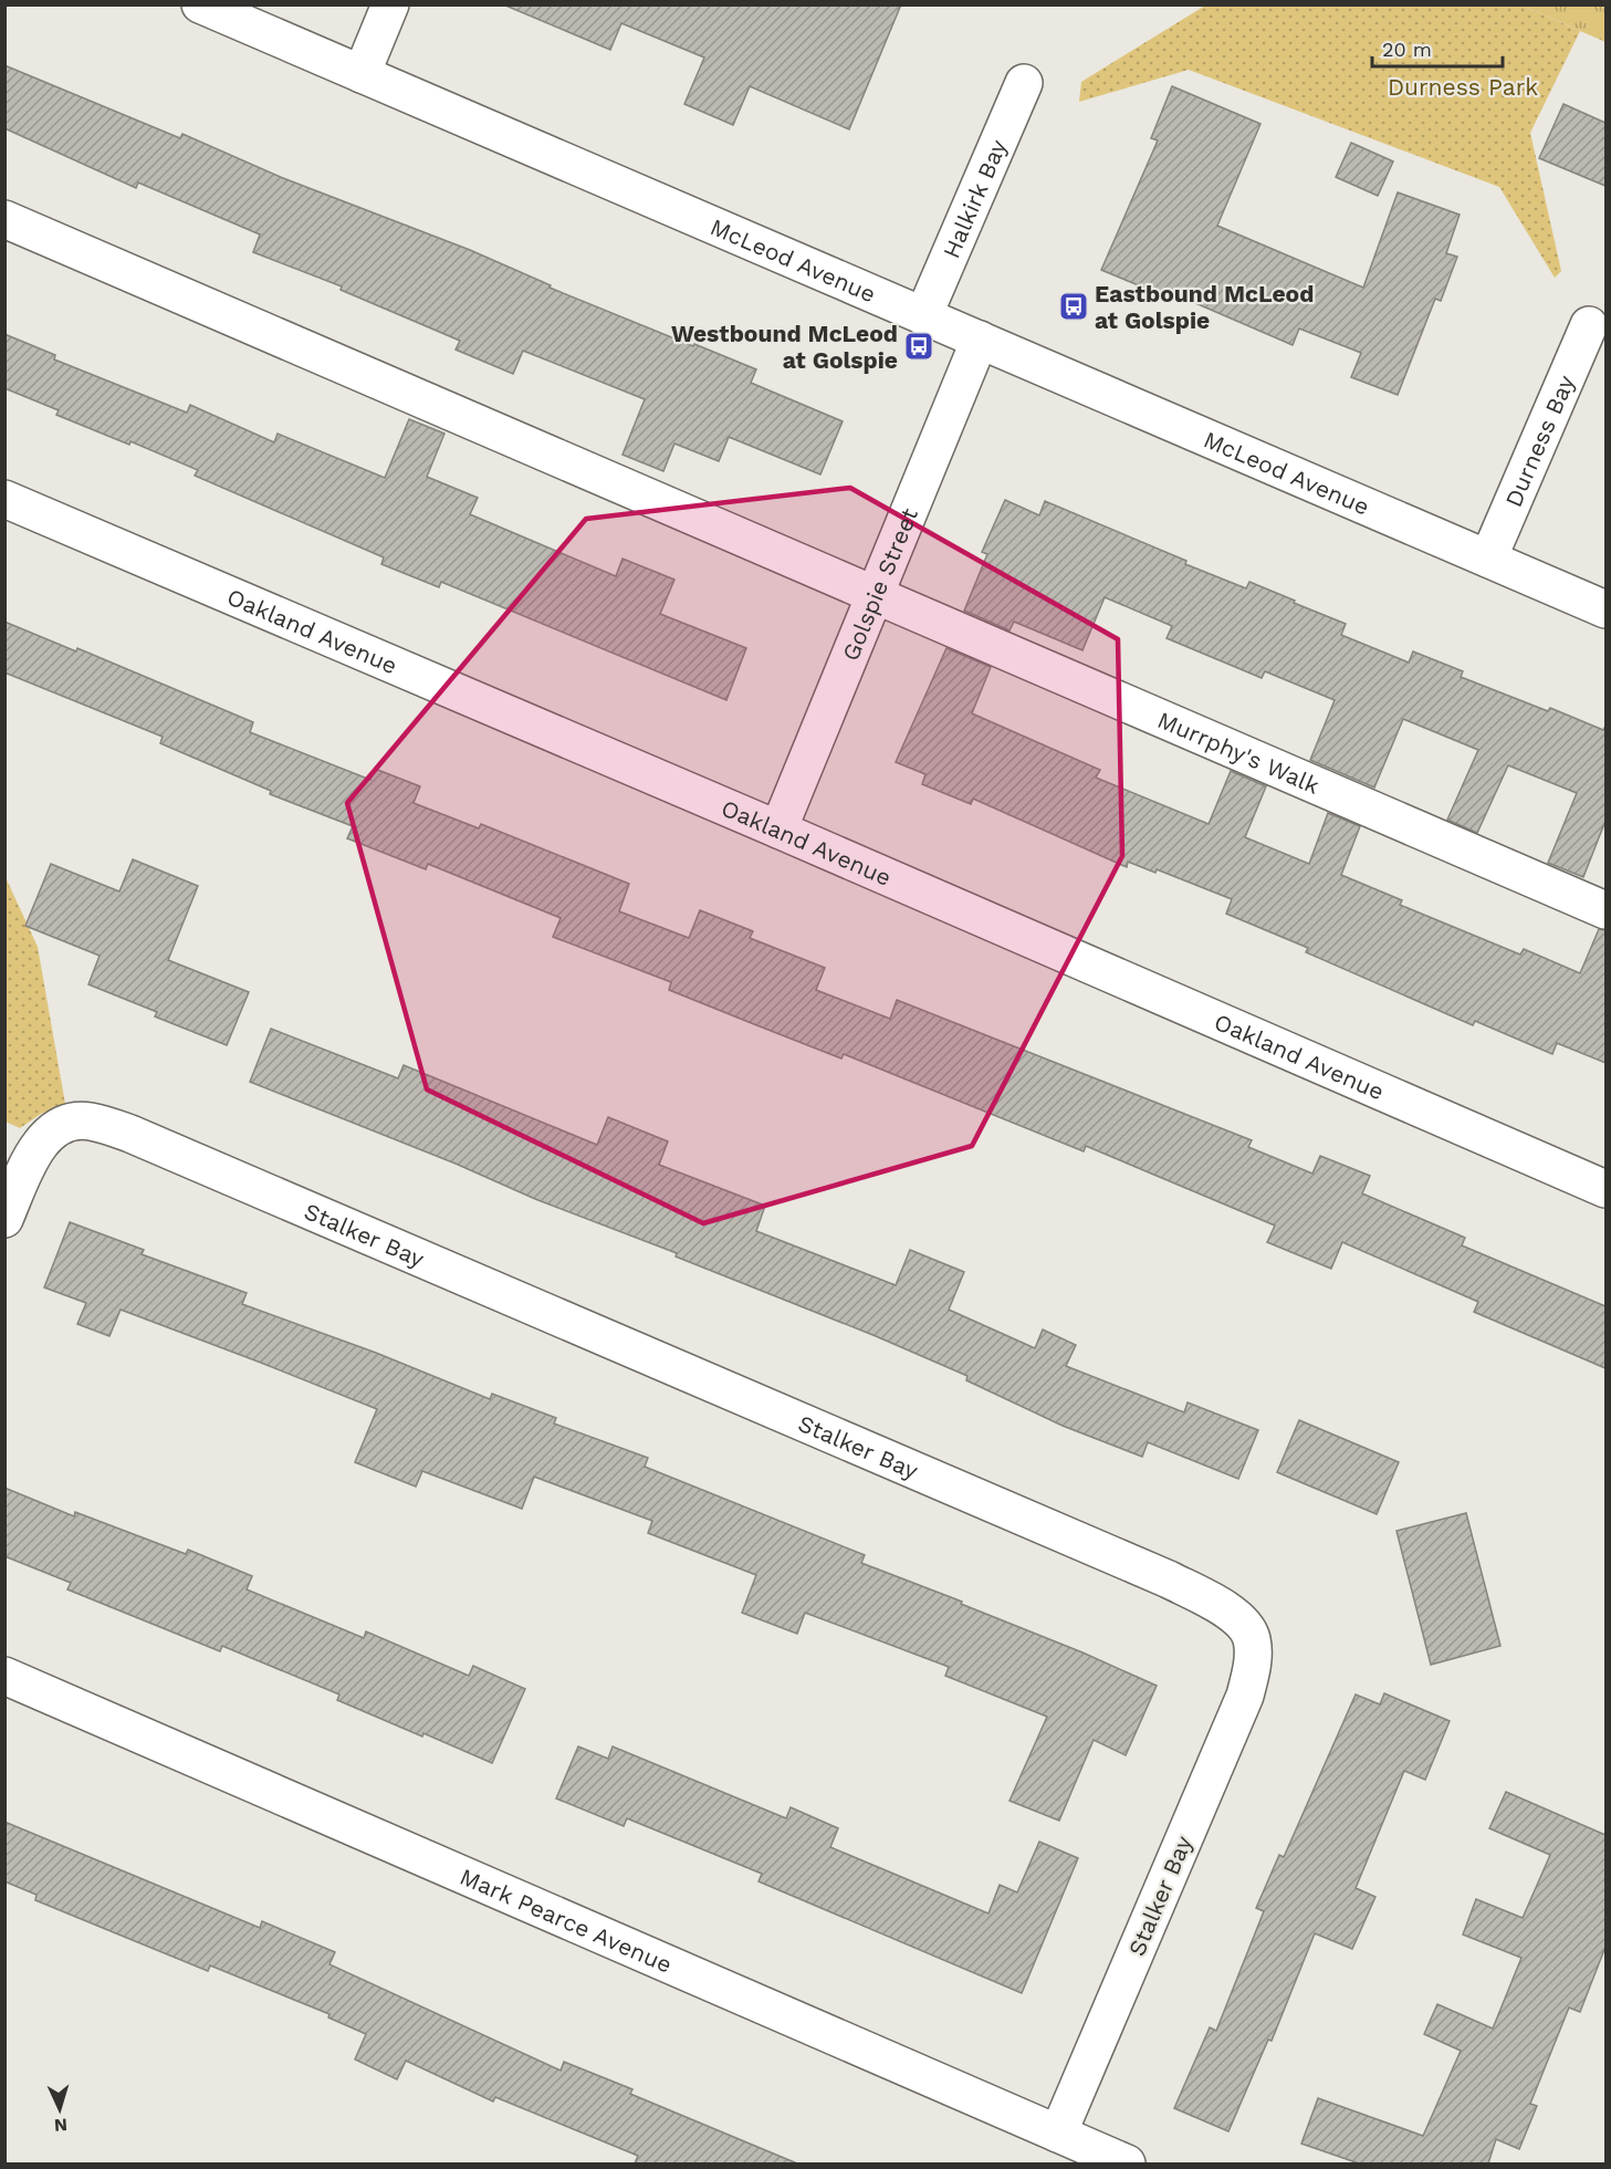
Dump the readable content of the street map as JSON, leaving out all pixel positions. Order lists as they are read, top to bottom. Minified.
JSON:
{"streets":{"street":["Halkirk Bay","McLeod Avenue","Durness Bay","Golspie Street","Oakland Avenue","Murrphy's Walk","Stalker Bay","Mark Pearce Avenue"]},"crossings":[["Halkirk Bay","McLeod Avenue"],["McLeod Avenue","Durness Bay"],["McLeod Avenue","Golspie Street"],["Golspie Street","Oakland Avenue"],["Golspie Street","Murrphy's Walk"],["Stalker Bay","Mark Pearce Avenue"]],"parks":["Durness Park"],"places":{"bus stop":["Eastbound McLeod at Golspie","Westbound McLeod at Golspie"]},"scale_bar":"20 m","north":"bottom"}
